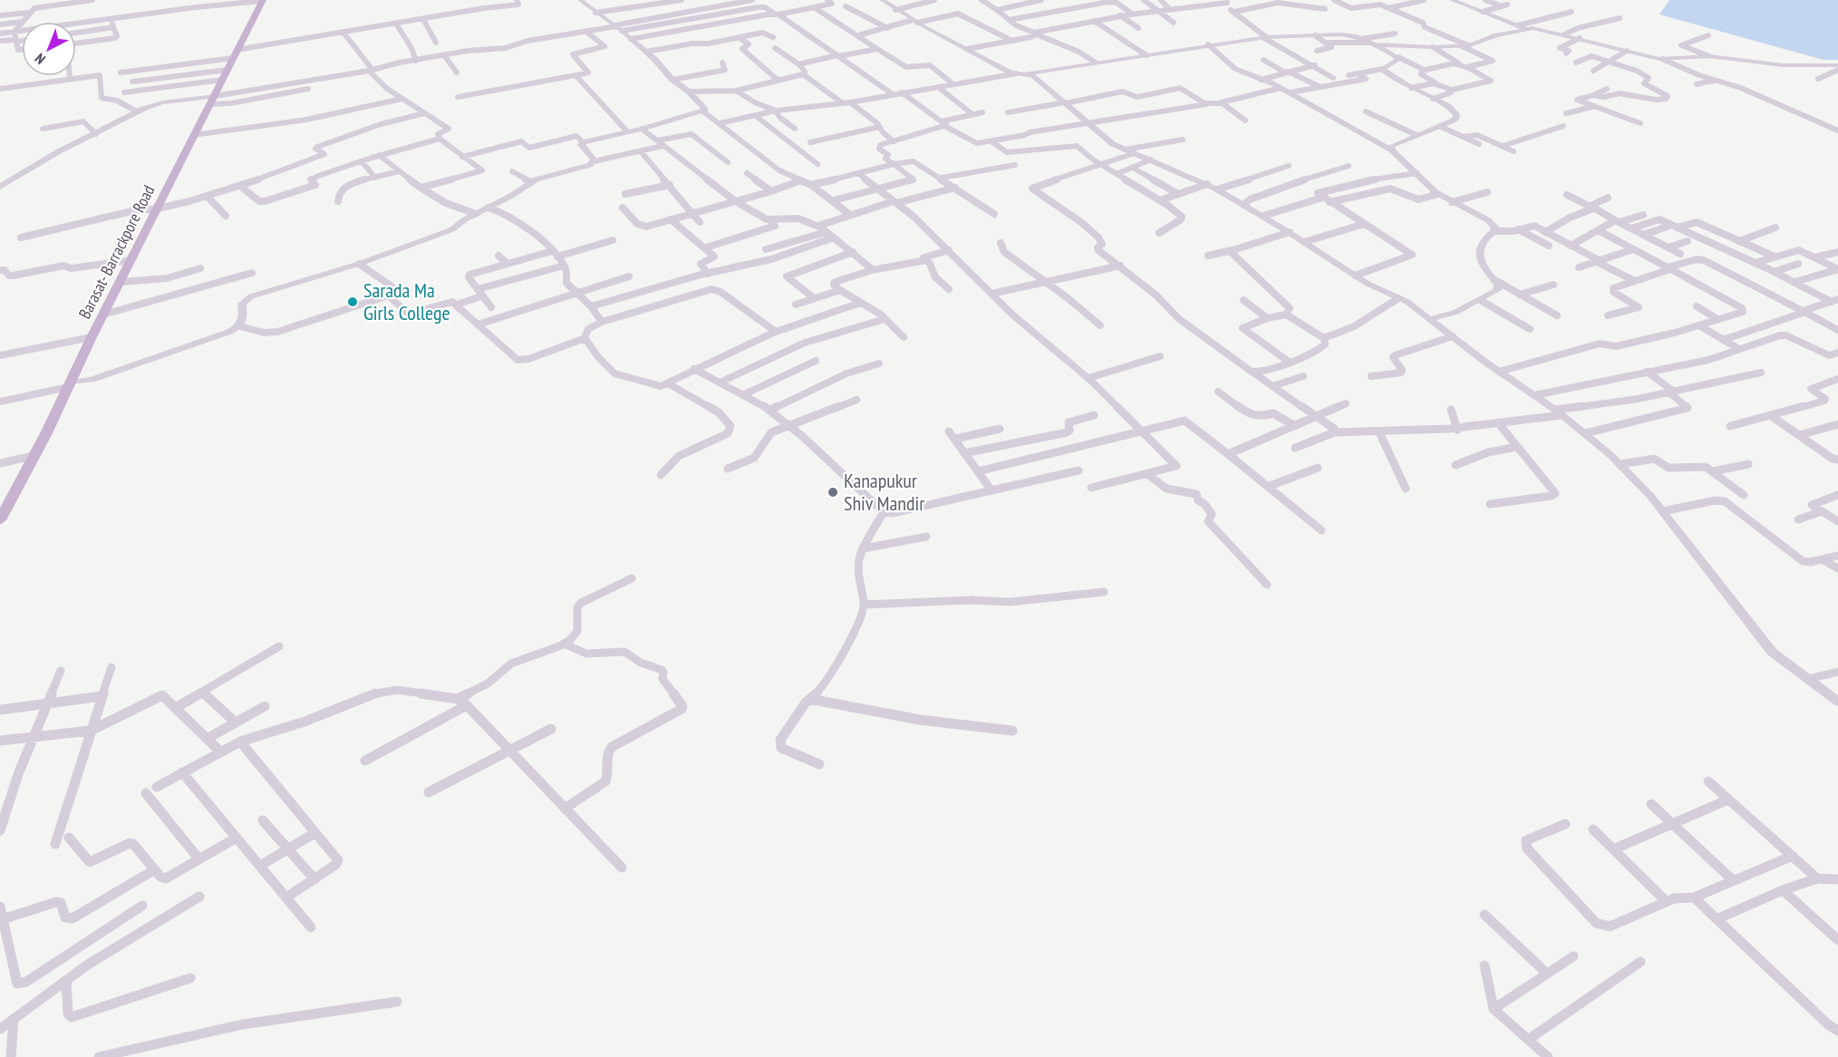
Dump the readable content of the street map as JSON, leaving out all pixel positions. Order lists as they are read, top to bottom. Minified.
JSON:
{"streets":{"main road":["Barasat- Barrackpore Road"]},"places":["Sarada Ma Girls College","Kanapukur Shiv Mandir"],"north":"bottom left"}
